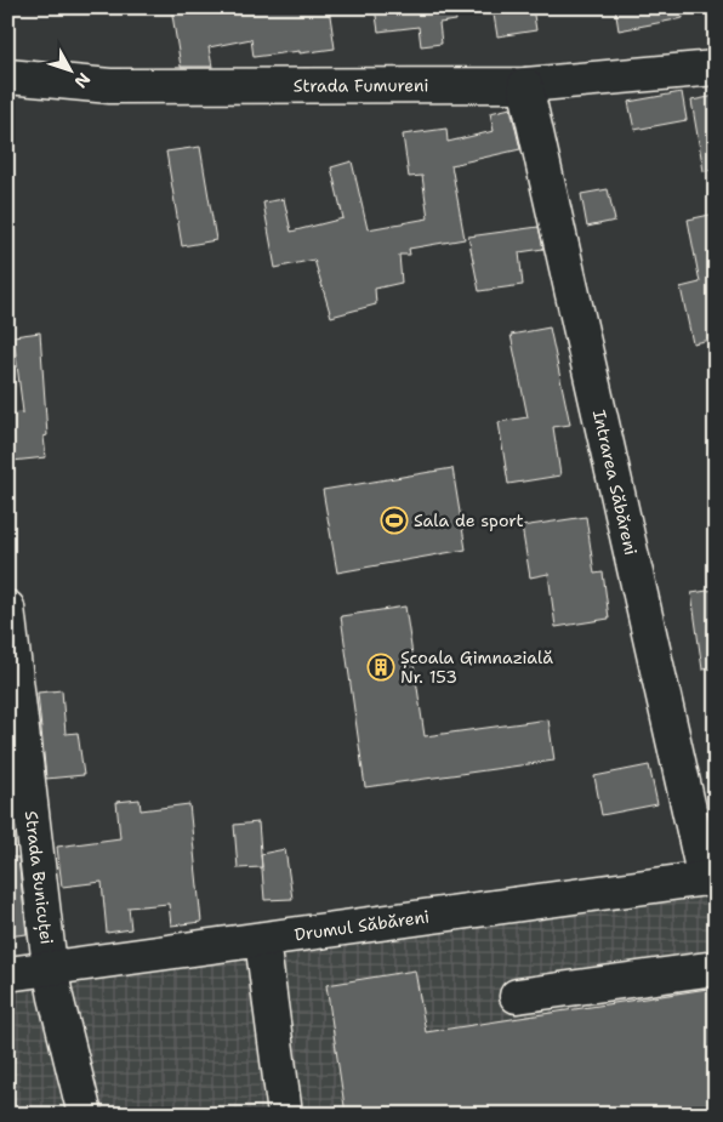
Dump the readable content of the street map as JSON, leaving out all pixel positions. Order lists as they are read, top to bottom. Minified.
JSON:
{"streets":{"street":["Strada Fumureni","Intrarea Săbăreni","Strada Bunicuței","Drumul Săbăreni"]},"crossings":[["Strada Fumureni","Intrarea Săbăreni"],["Intrarea Săbăreni","Drumul Săbăreni"],["Strada Bunicuței","Drumul Săbăreni"]],"places":{"sports":["Sala de sport"],"building":["Școala Gimnazială Nr. 153"]},"north":"bottom right"}
